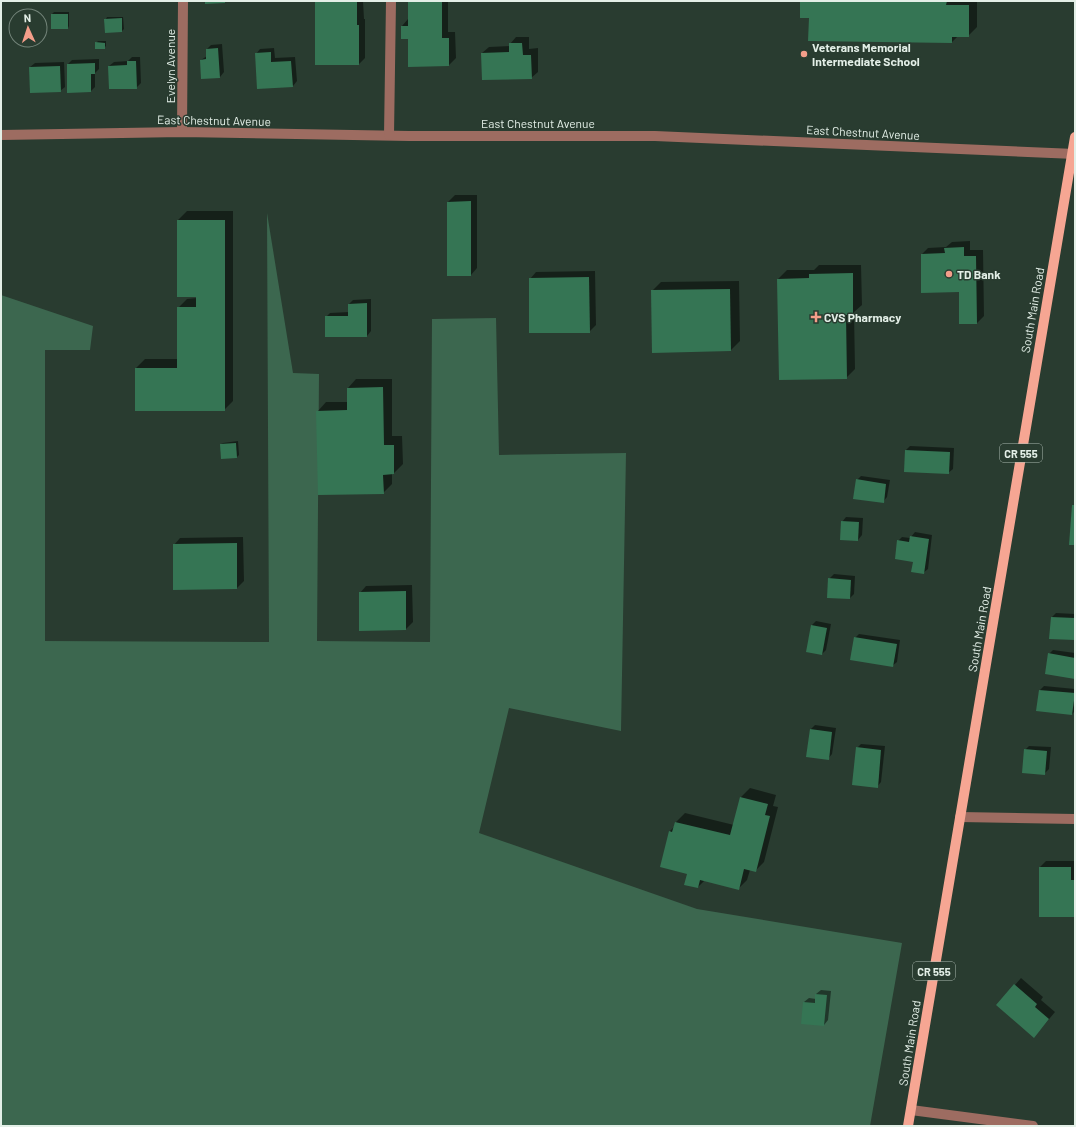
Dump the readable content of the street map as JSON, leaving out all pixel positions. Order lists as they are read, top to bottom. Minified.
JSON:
{"streets":{"main road":["South Main Road","CR 555"],"street":["Evelyn Avenue","East Chestnut Avenue"]},"crossings":[["Evelyn Avenue","East Chestnut Avenue"],["East Chestnut Avenue","South Main Road"]],"places":{"other":["Veterans Memorial Intermediate School","TD Bank"],"health":["CVS Pharmacy"]},"north":"top"}
